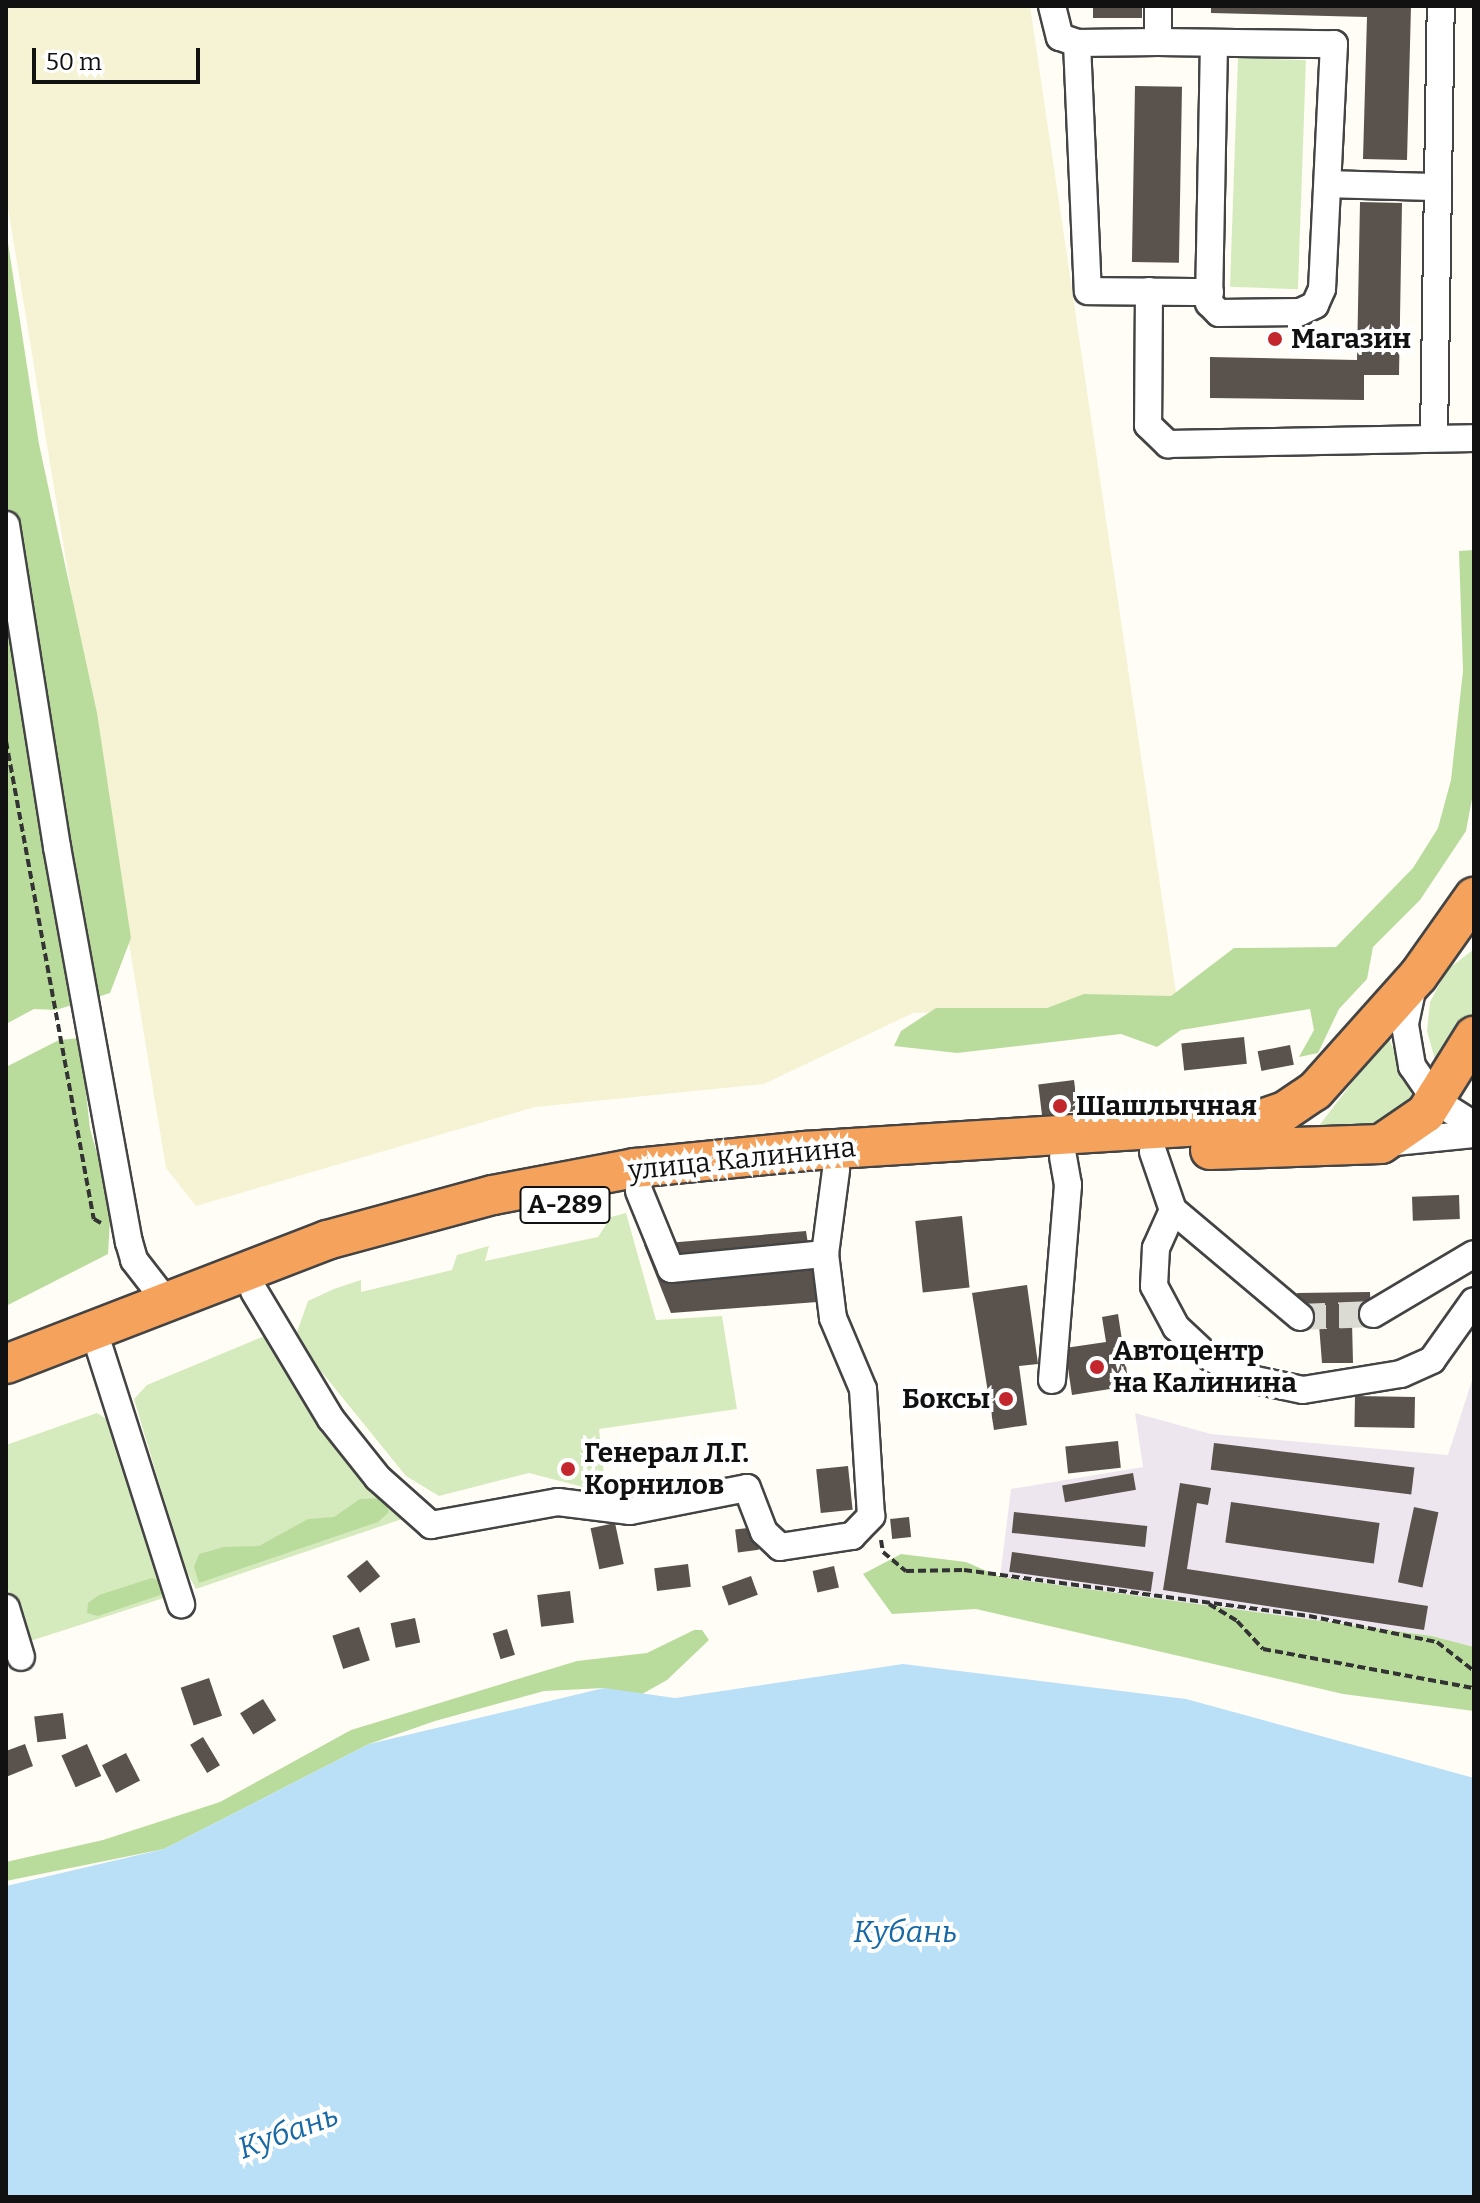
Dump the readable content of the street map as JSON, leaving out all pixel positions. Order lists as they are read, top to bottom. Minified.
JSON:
{"streets":{"highway":["улица Калинина","А-289"]},"crossings":[["улица Калинина","А-289"]],"water":["Кубань"],"places":["Магазин","Шашлычная","Автоцентр на Калинина","Боксы","Генерал Л.Г. Корнилов"],"scale_bar":"50 m"}
